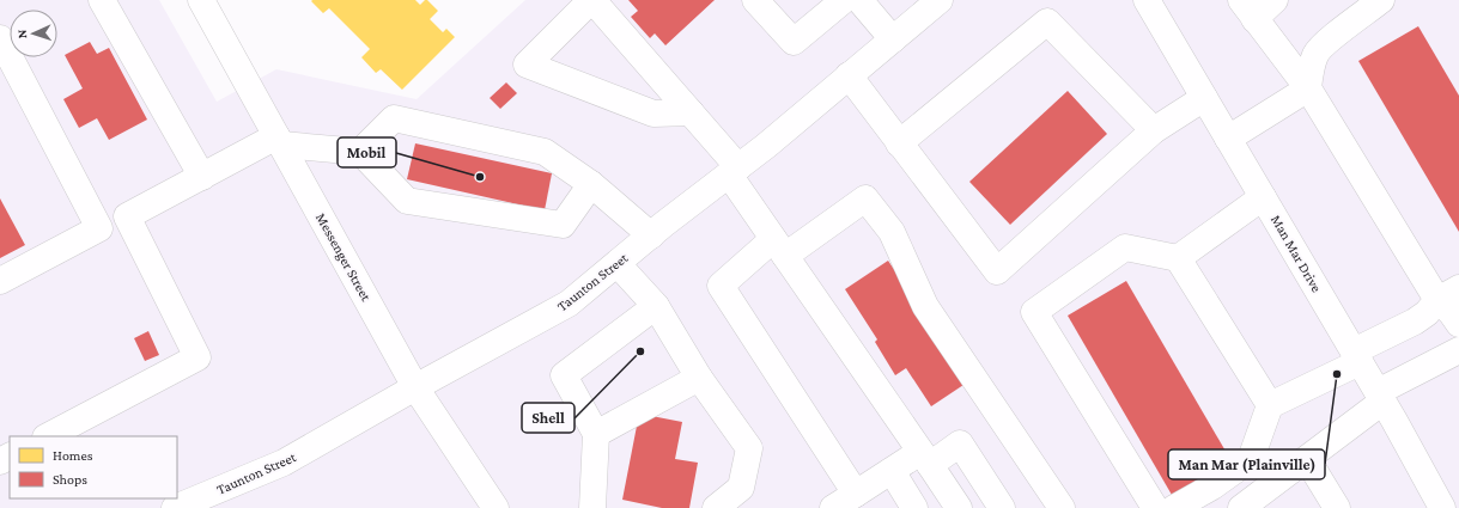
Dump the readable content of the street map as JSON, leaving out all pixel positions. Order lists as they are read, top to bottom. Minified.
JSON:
{"streets":{"main road":["Man Mar Drive","Messenger Street","Taunton Street"]},"crossings":[["Messenger Street","Taunton Street"]],"places":["Mobil","Shell","Man Mar (Plainville)"],"legend":["Homes","Shops"],"north":"left"}
